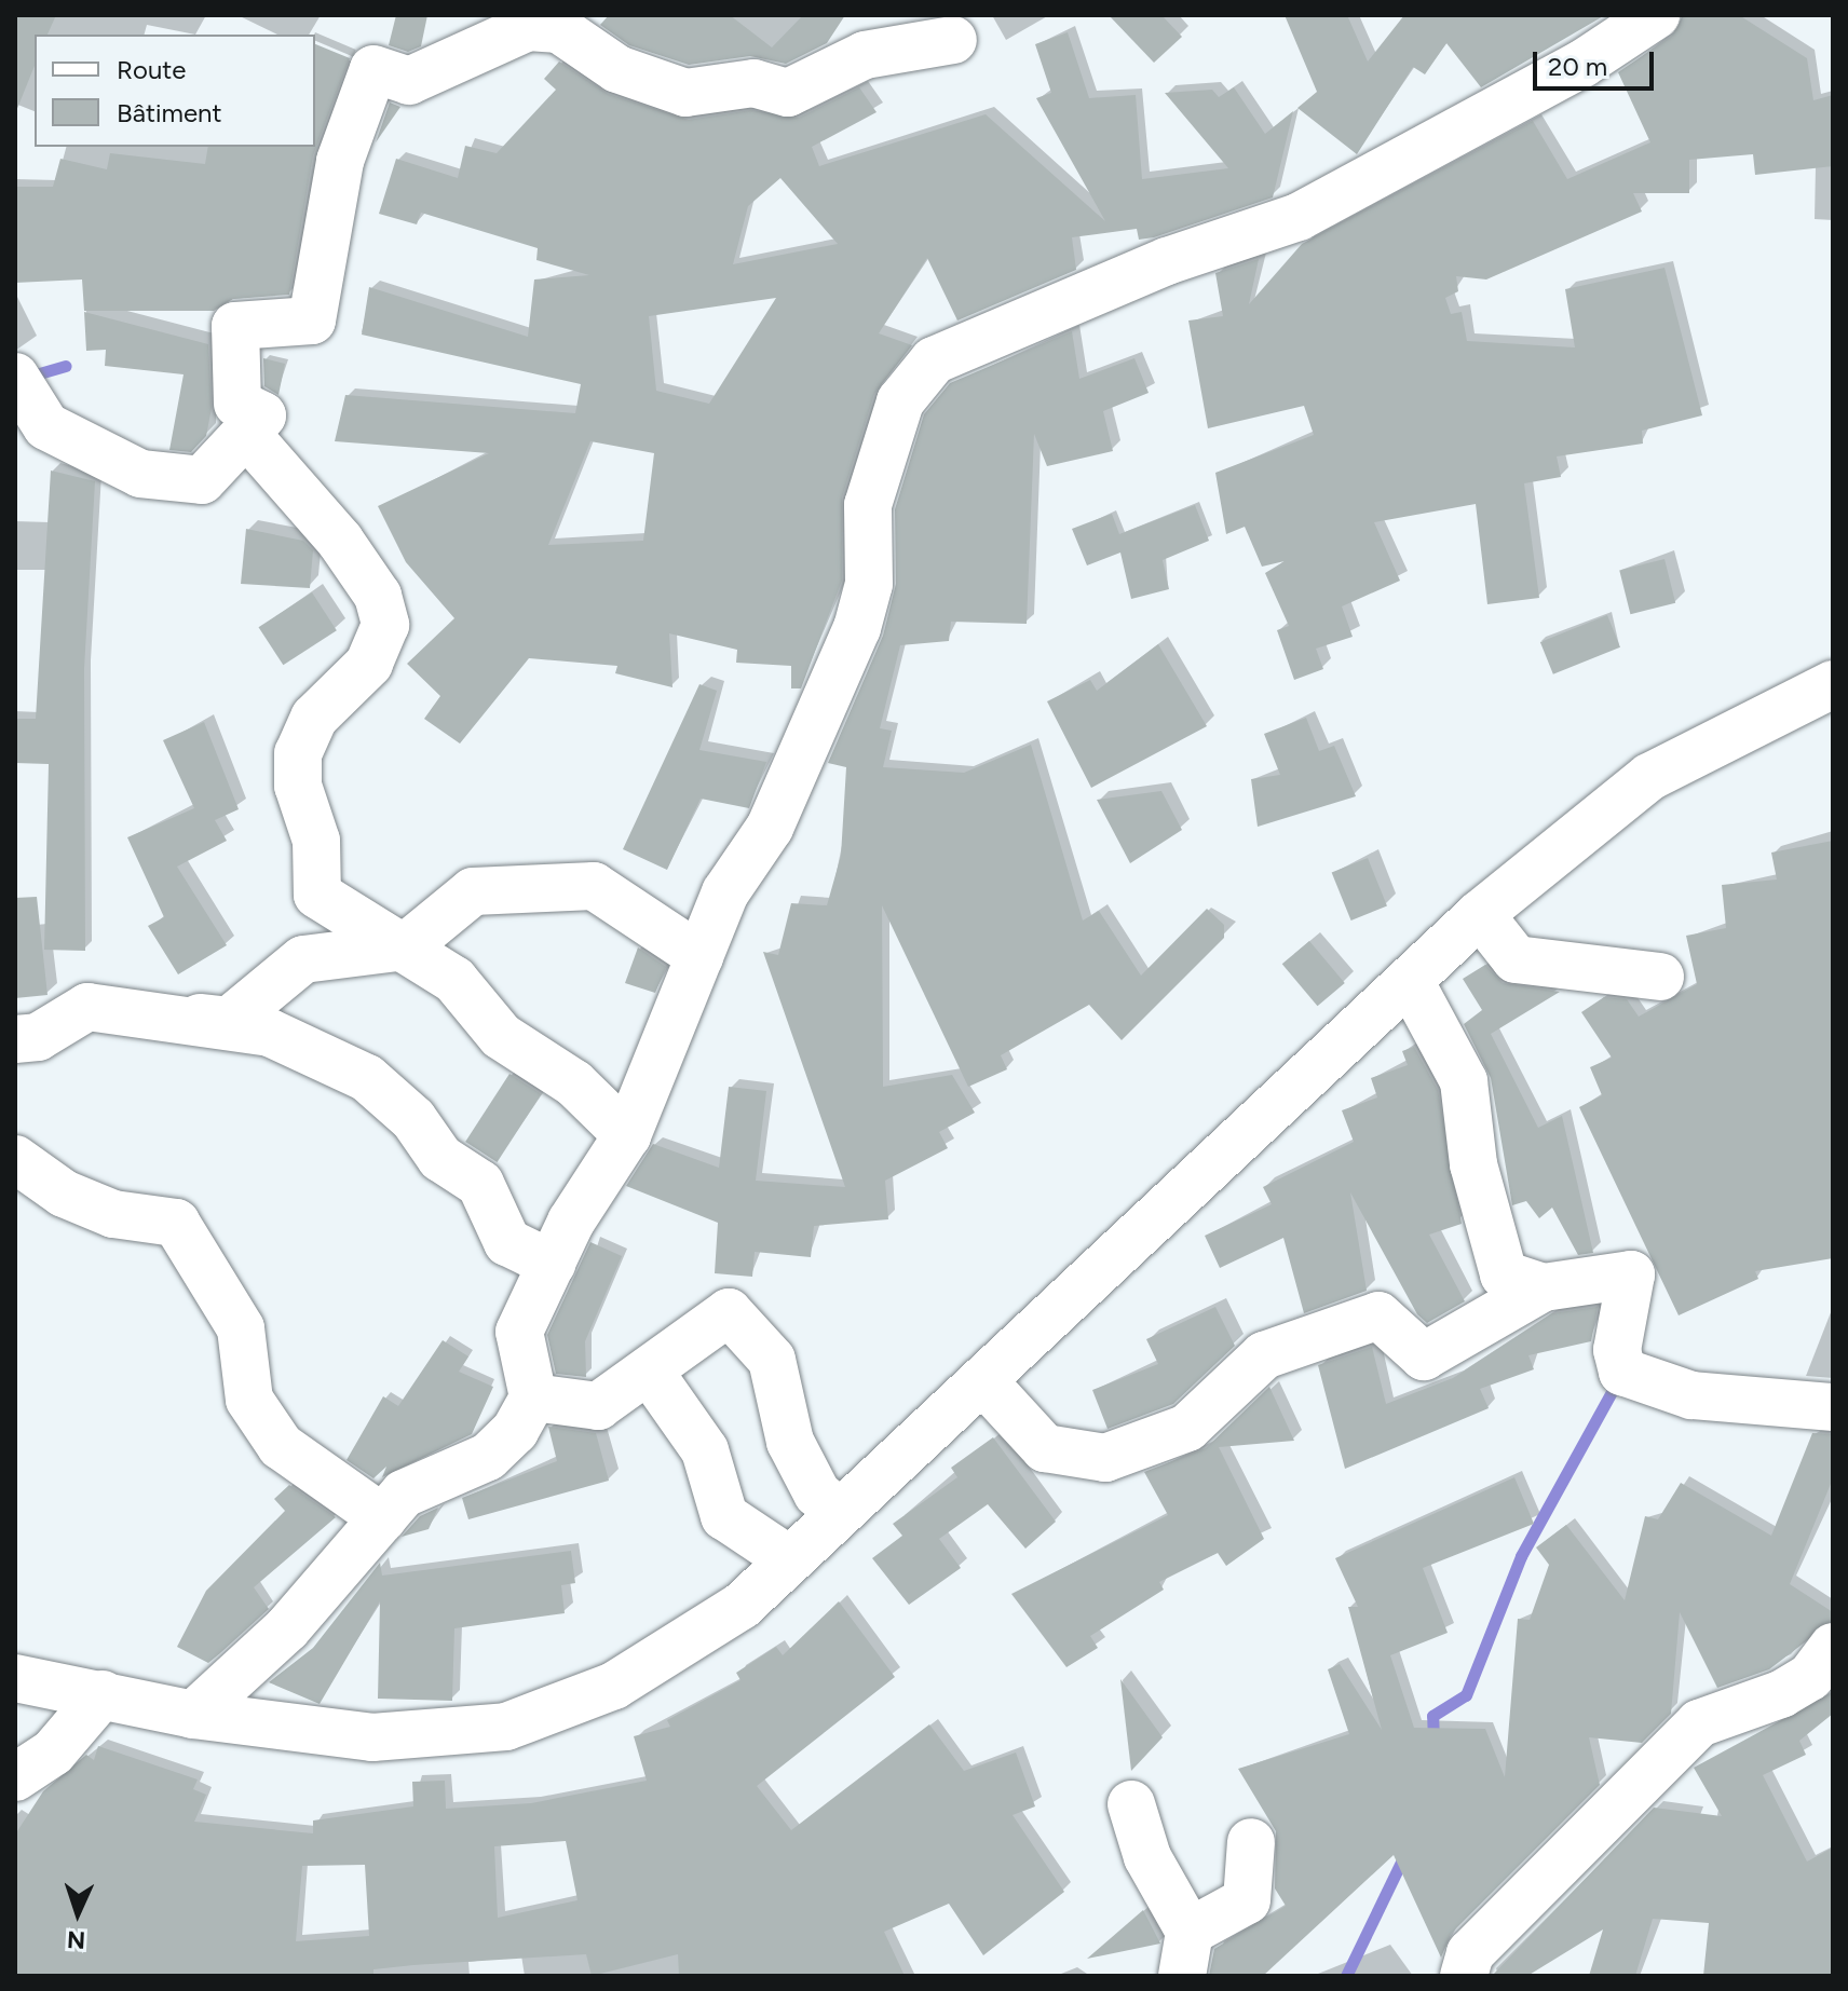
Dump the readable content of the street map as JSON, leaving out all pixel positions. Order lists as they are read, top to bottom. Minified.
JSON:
{"legend":["Route","Bâtiment"],"scale_bar":"20 m","north":"bottom"}
